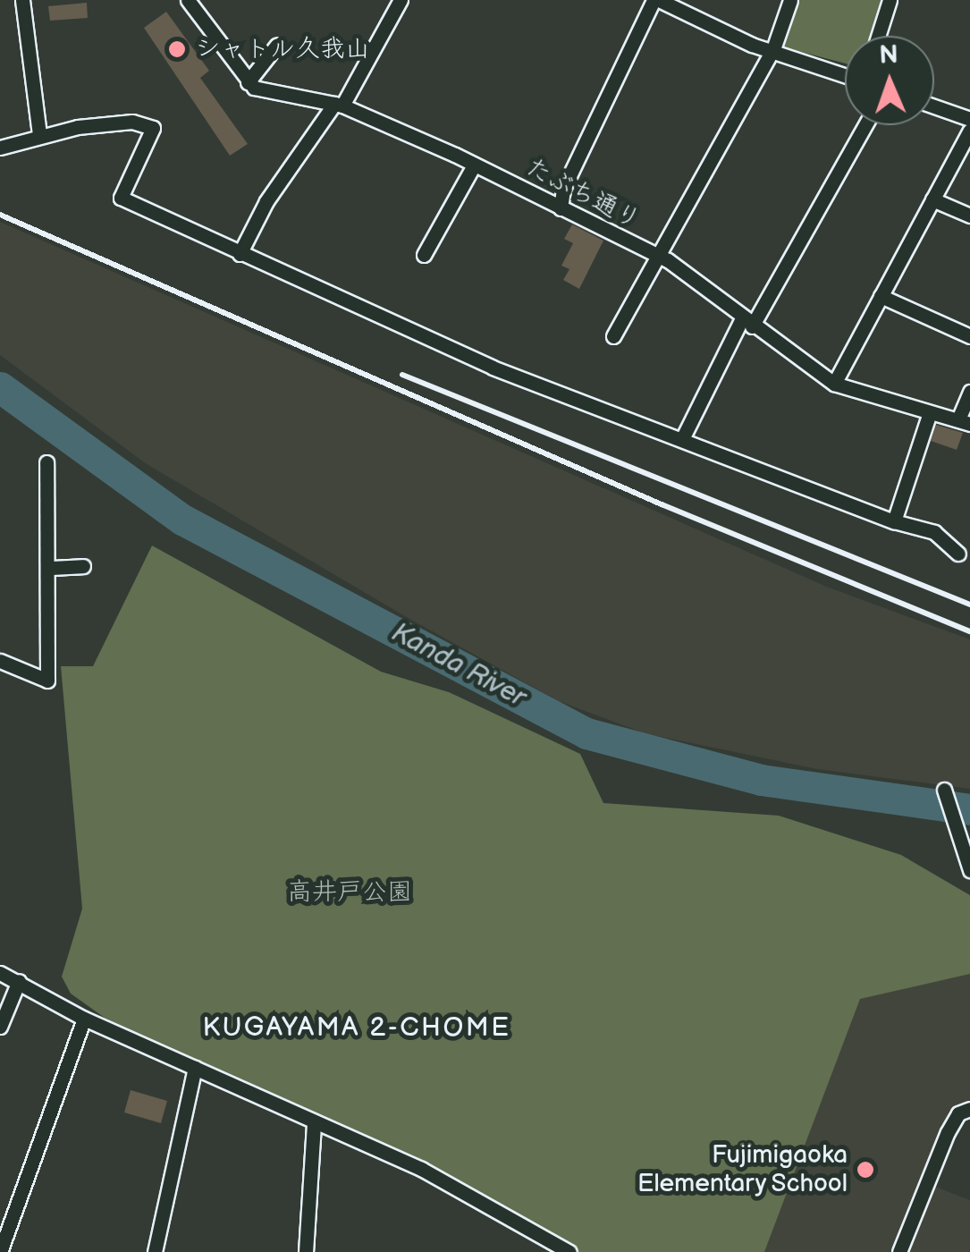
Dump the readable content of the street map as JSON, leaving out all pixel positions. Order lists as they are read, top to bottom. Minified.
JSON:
{"streets":{"street":["たぶち通り"]},"districts":["KUGAYAMA 2-CHOME"],"water":["Kanda River"],"parks":["高井戸公園"],"places":["シャトル久我山","Fujimigaoka Elementary School"],"north":"top"}
